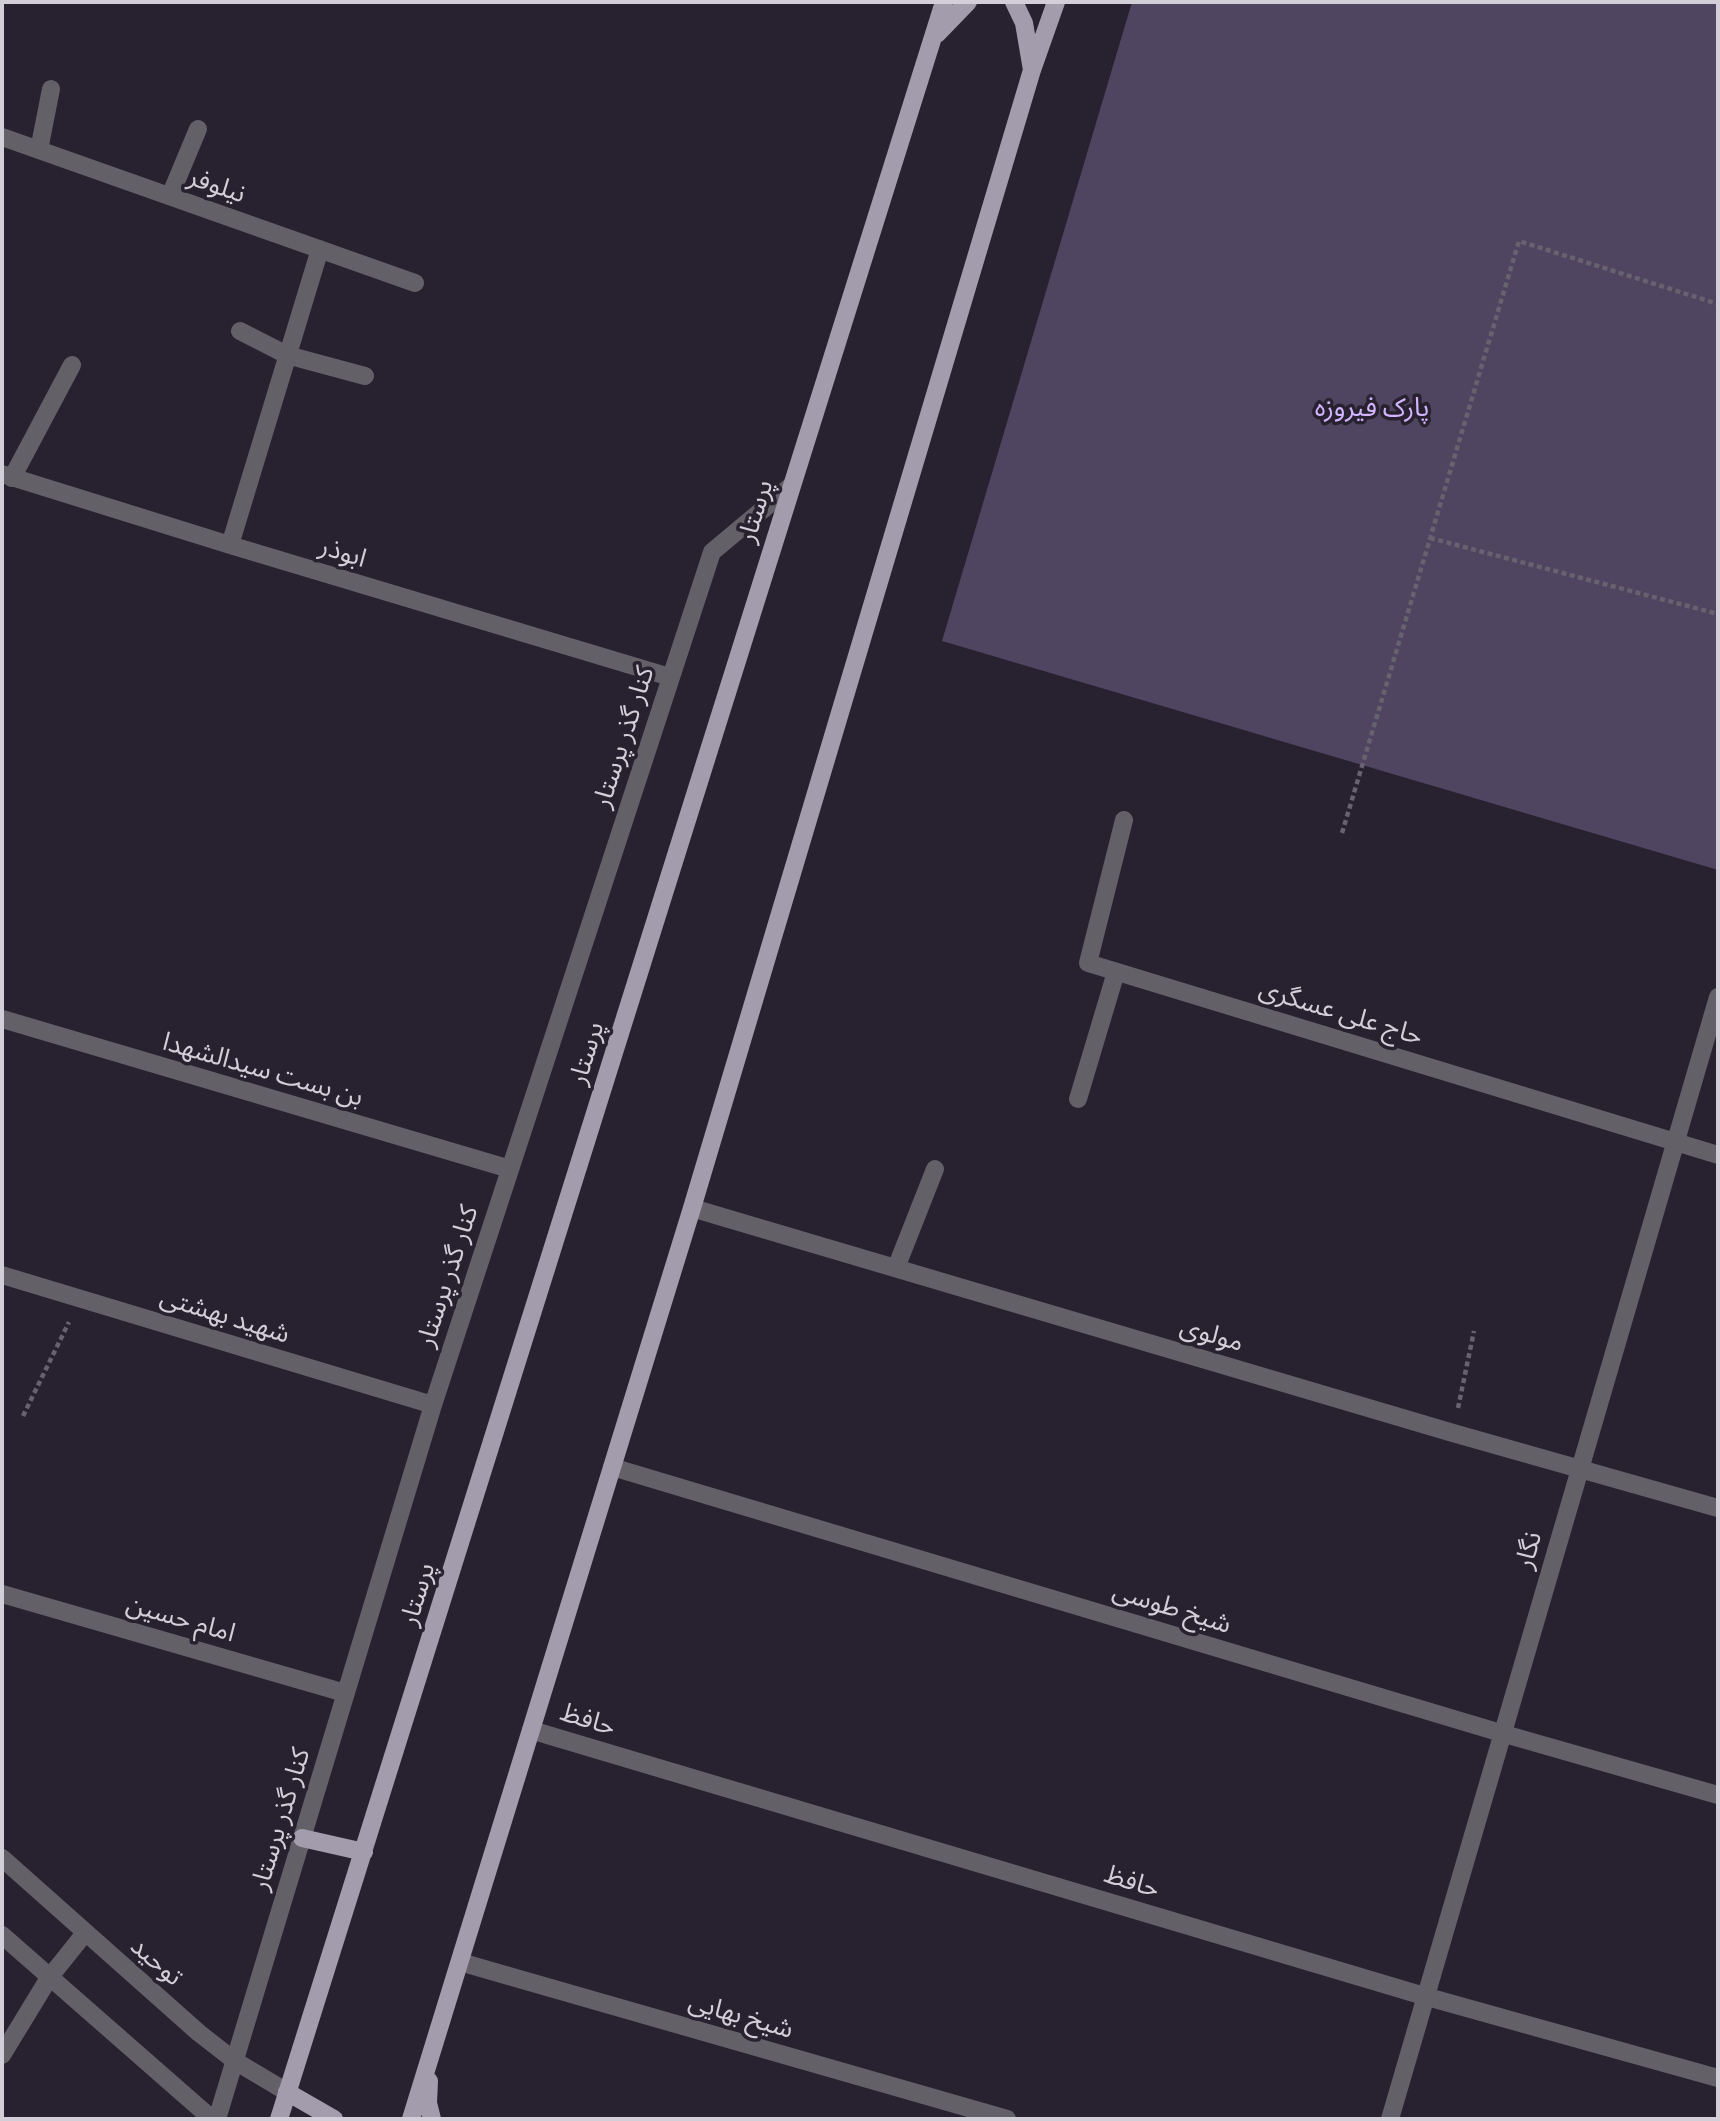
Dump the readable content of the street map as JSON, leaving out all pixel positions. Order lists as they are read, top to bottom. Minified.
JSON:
{"streets":{"main road":["پرستار"],"street":["نیلوفر","ابوذر","کنار گذر پرستار","حاج علی عسگری","بن بست سیدالشهدا","شهید بهشتی","مولوی","نگار","شیخ طوسی","امام حسین","حافظ","توحید","شیخ بهایی"]},"crossings":[["پرستار","کنار گذر پرستار"],["پرستار","توحید"],["ابوذر","کنار گذر پرستار"],["کنار گذر پرستار","بن بست سیدالشهدا"],["کنار گذر پرستار","شهید بهشتی"],["کنار گذر پرستار","امام حسین"],["کنار گذر پرستار","توحید"],["حاج علی عسگری","نگار"],["مولوی","نگار"],["نگار","شیخ طوسی"],["نگار","حافظ"]],"parks":["پارک فیروزه"]}
